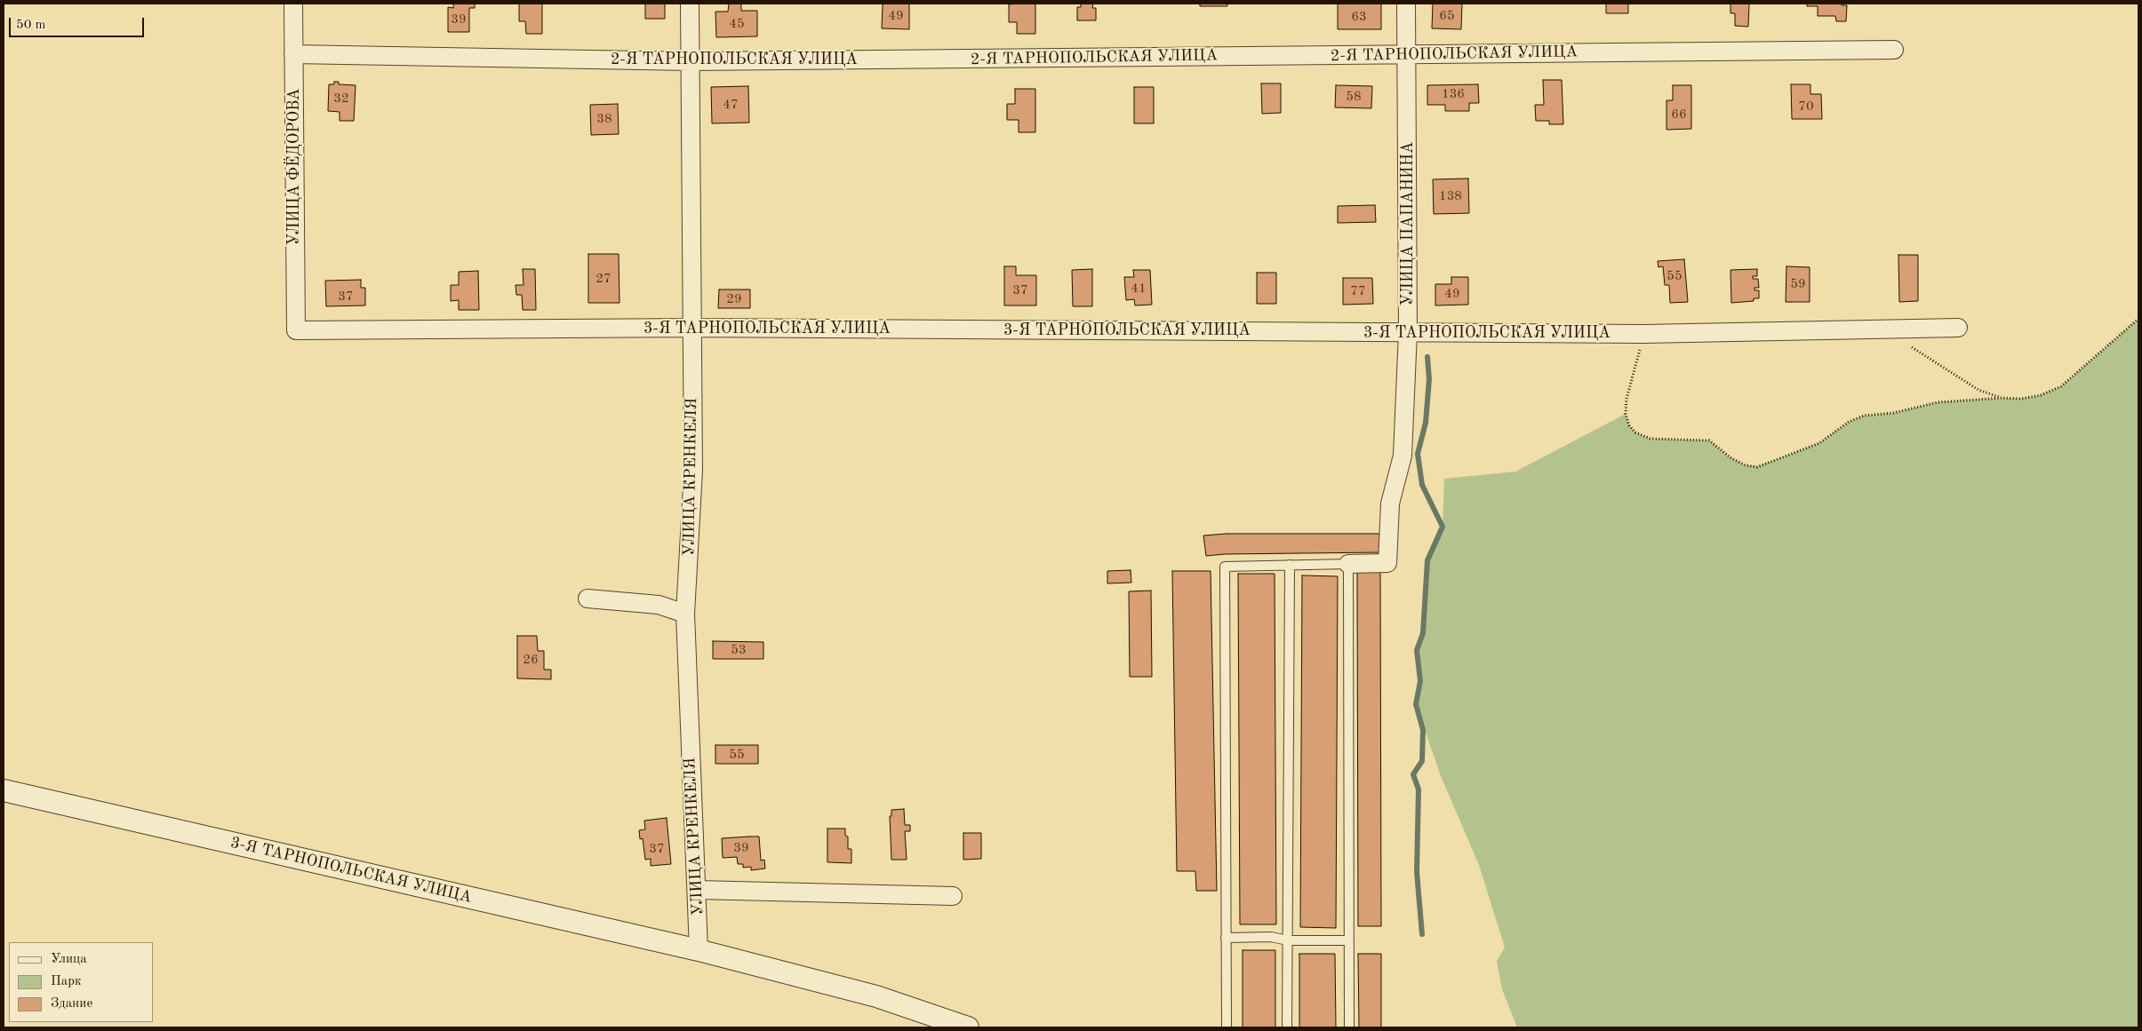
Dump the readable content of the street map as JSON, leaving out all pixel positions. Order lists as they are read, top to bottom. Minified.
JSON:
{"streets":{"street":["2-Я ТАРНОПОЛЬСКАЯ УЛИЦА","УЛИЦА ФЁДОРОВА","УЛИЦА ПАПАНИНА","3-Я ТАРНОПОЛЬСКАЯ УЛИЦА","УЛИЦА КРЕНКЕЛЯ"]},"crossings":[["2-Я ТАРНОПОЛЬСКАЯ УЛИЦА","УЛИЦА ФЁДОРОВА"],["2-Я ТАРНОПОЛЬСКАЯ УЛИЦА","УЛИЦА ПАПАНИНА"],["2-Я ТАРНОПОЛЬСКАЯ УЛИЦА","УЛИЦА КРЕНКЕЛЯ"],["УЛИЦА ФЁДОРОВА","3-Я ТАРНОПОЛЬСКАЯ УЛИЦА"],["УЛИЦА ПАПАНИНА","3-Я ТАРНОПОЛЬСКАЯ УЛИЦА"],["3-Я ТАРНОПОЛЬСКАЯ УЛИЦА","УЛИЦА КРЕНКЕЛЯ"]],"house_numbers":["49","65","63","39","45","136","58","32","47","70","66","38","138","55","27","59","41","37","77","49","37","29","53","26","55","39","37"],"legend":["Улица","Парк","Здание"],"scale_bar":"50 m"}
